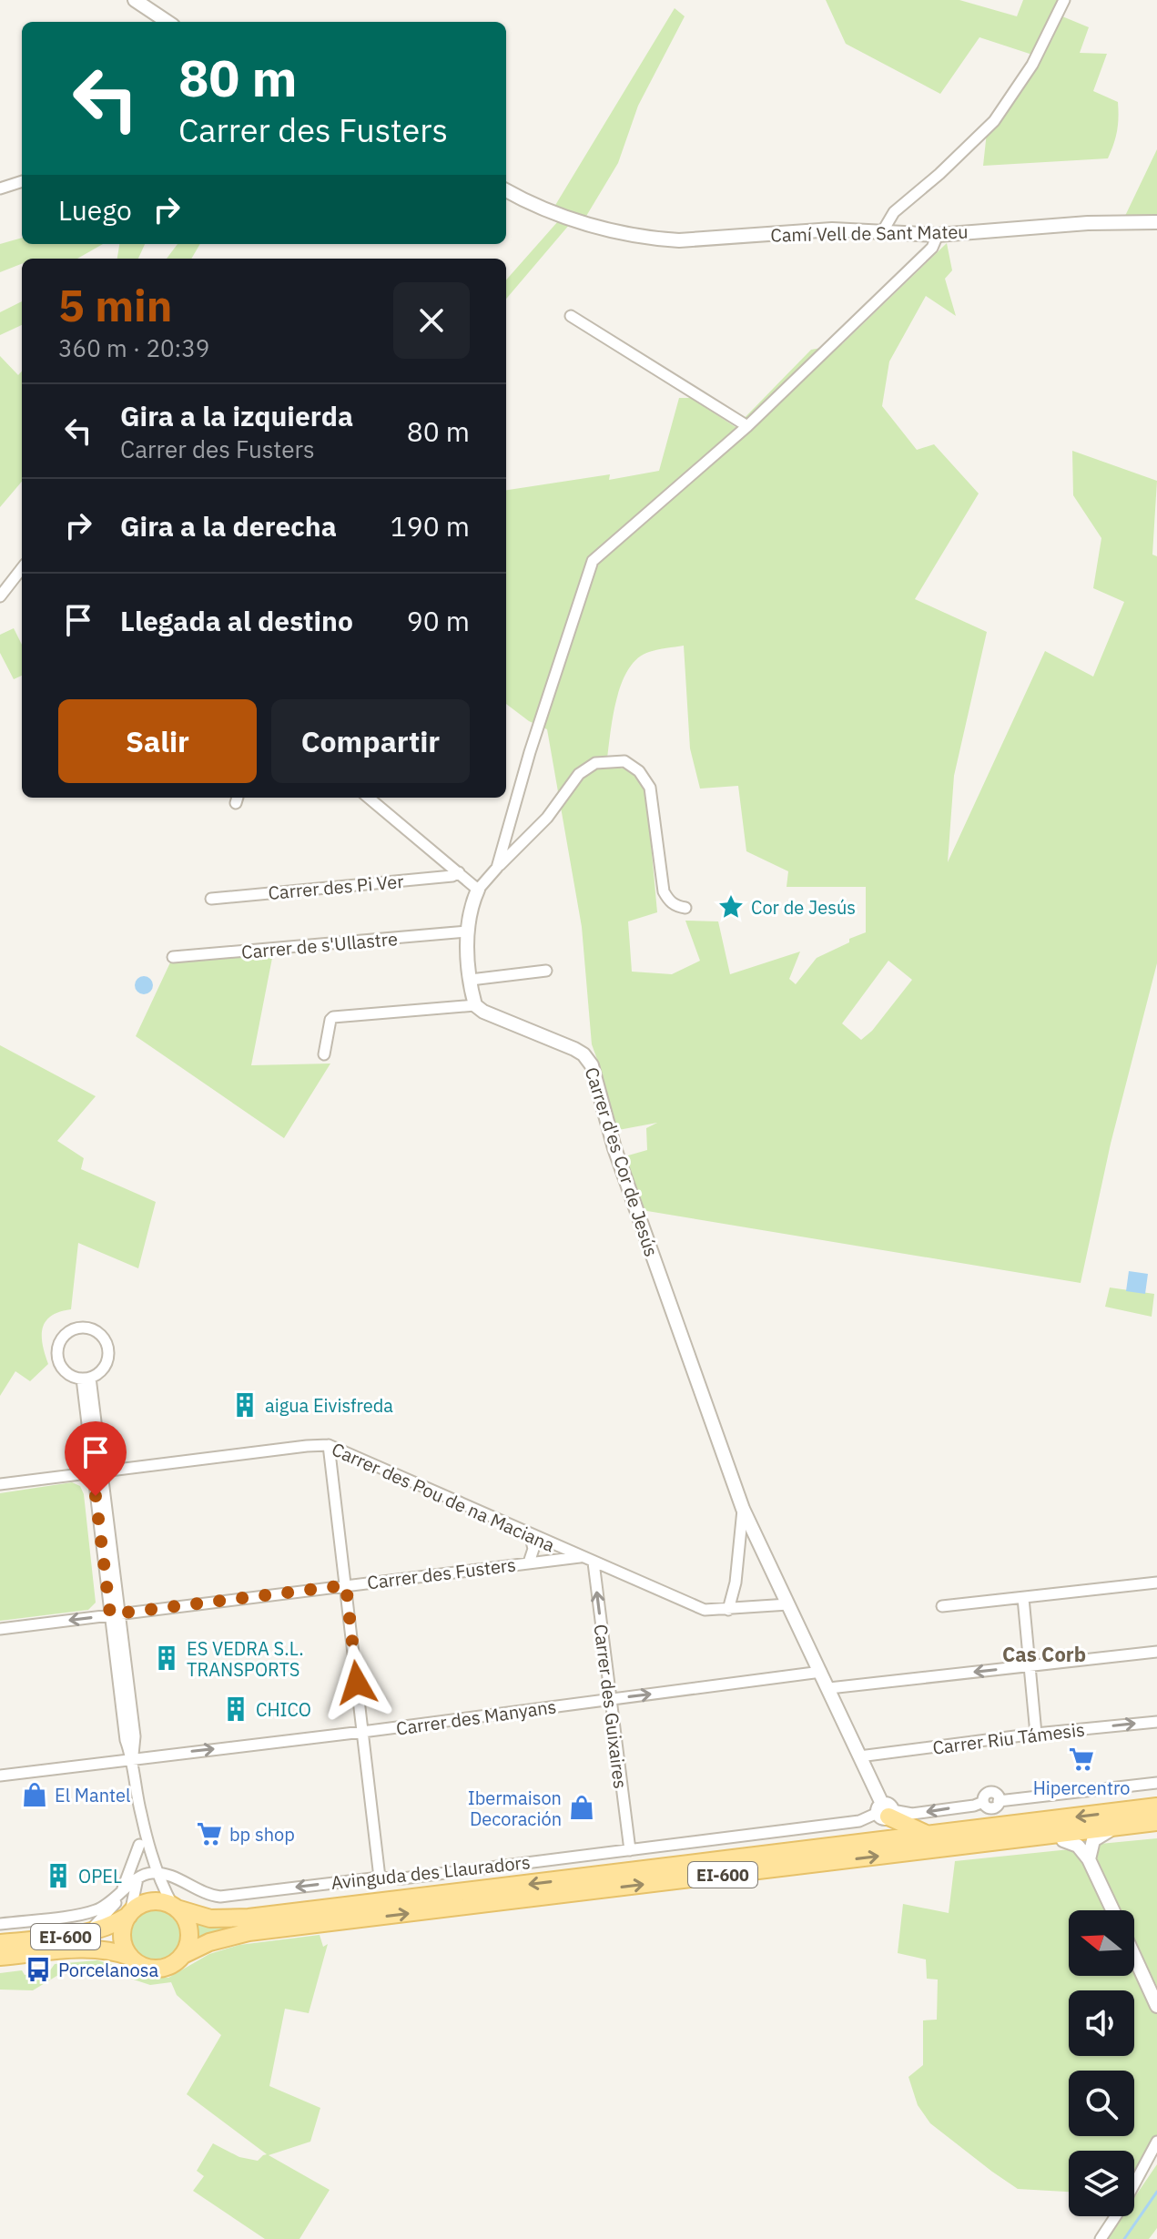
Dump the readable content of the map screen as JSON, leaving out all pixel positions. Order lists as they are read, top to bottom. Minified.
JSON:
{"streets":{"main road":["EI-600"],"street":["Camí Vell de Sant Mateu","Carrer des Pi Ver","Carrer de s'Ullastre","Carrer d'es Cor de Jesús","Carrer des Pou de na Maciana","Carrer des Fusters","Carrer des Guixaires","Carrer des Manyans","Carrer Riu Támesis","Avinguda des Llauradors"]},"crossings":[["Carrer d'es Cor de Jesús","Carrer des Pou de na Maciana"],["Carrer d'es Cor de Jesús","Carrer des Manyans"],["Carrer d'es Cor de Jesús","Carrer Riu Támesis"],["Carrer d'es Cor de Jesús","Avinguda des Llauradors"],["Carrer des Pou de na Maciana","Carrer des Fusters"],["Carrer des Pou de na Maciana","Carrer des Guixaires"],["Carrer des Guixaires","Carrer des Manyans"],["Carrer des Guixaires","Avinguda des Llauradors"]],"one_way":["Carrer des Guixaires","Carrer des Manyans","Avinguda des Llauradors"],"districts":["Cas Corb"],"places":{"place":["Cor de Jesús"],"building":["aigua Eivisfreda","ES VEDRA S.L. TRANSPORTS","CHICO","OPEL"],"supermarket":["Hipercentro","bp shop"],"shop":["El Mantel","Ibermaison Decoración"],"bus stop":["Porcelanosa"]},"north":"left","page":{"turn":["80 m","Carrer des Fusters"],"then":"Luego","heading":["5 min","360 m · 20:39"],"list":[{"name":"Gira a la izquierda","note":"Carrer des Fusters","value":"80 m"},{"name":"Gira a la derecha","value":"190 m"},{"name":"Llegada al destino","value":"90 m"}],"buttons":["Salir","Compartir"]}}
